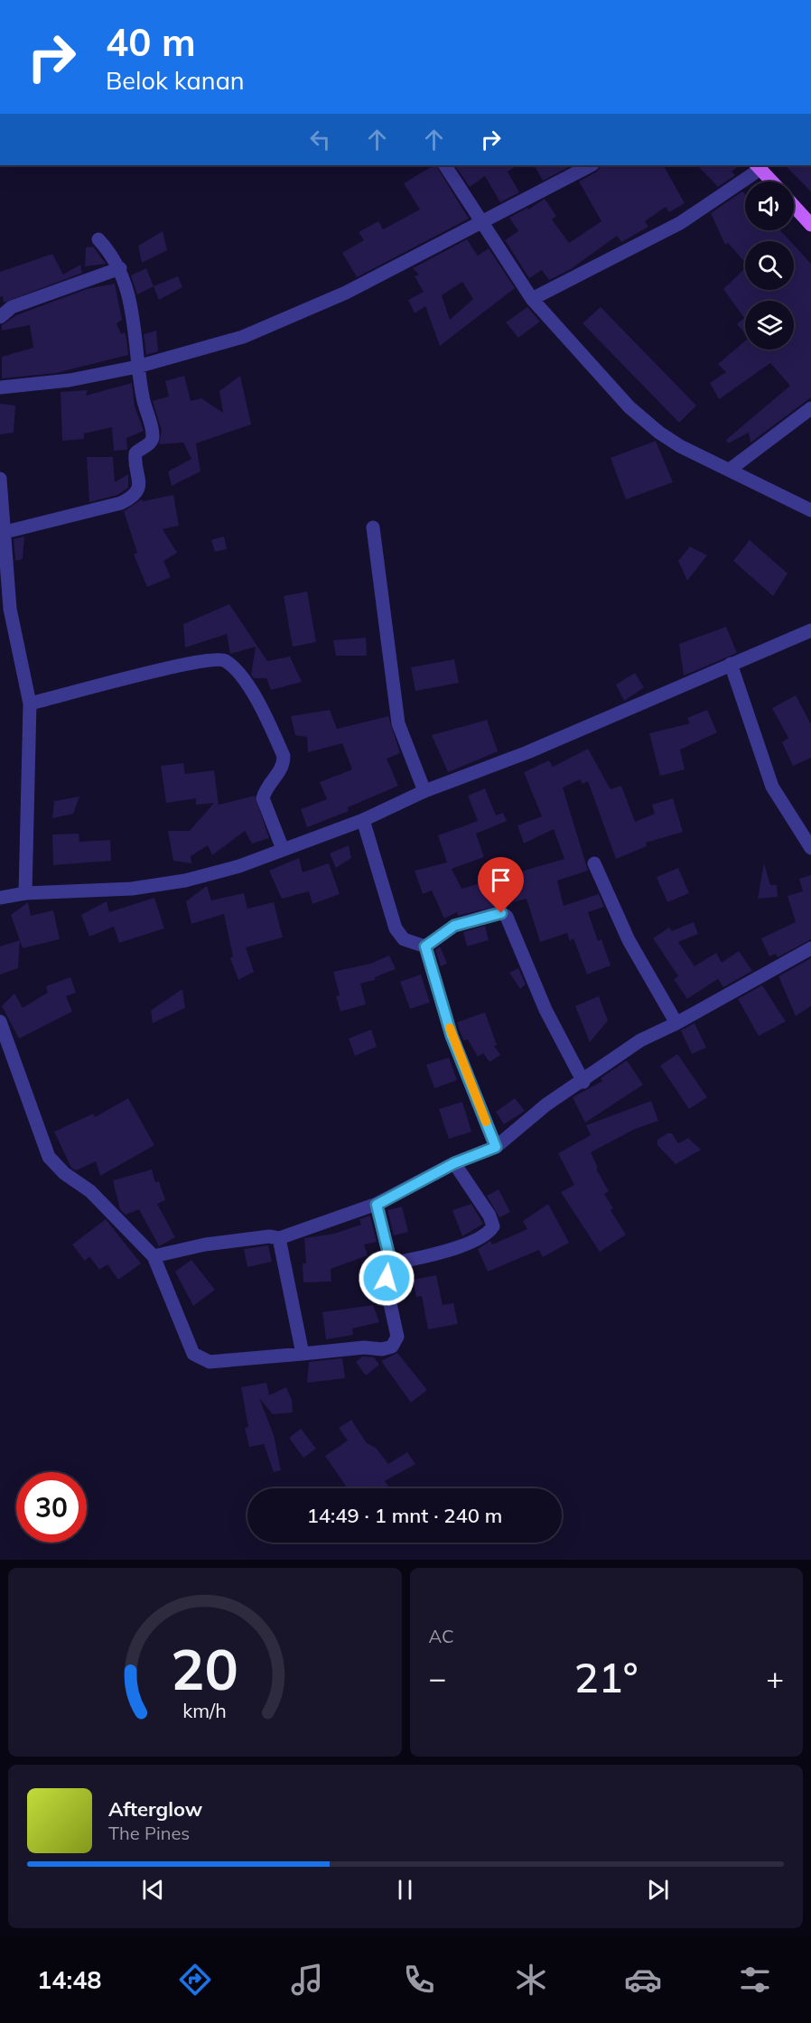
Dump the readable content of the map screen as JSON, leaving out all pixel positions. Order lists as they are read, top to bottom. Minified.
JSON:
{"page":{"turn":["40 m","Belok kanan"],"limit":"30","trip":"14:49 · 1 mnt · 240 m","tile":"AC","heat":["−","21°","+"],"song":["Afterglow","The Pines"],"tabs":"14:48","gauge":["20","km/h"]}}
